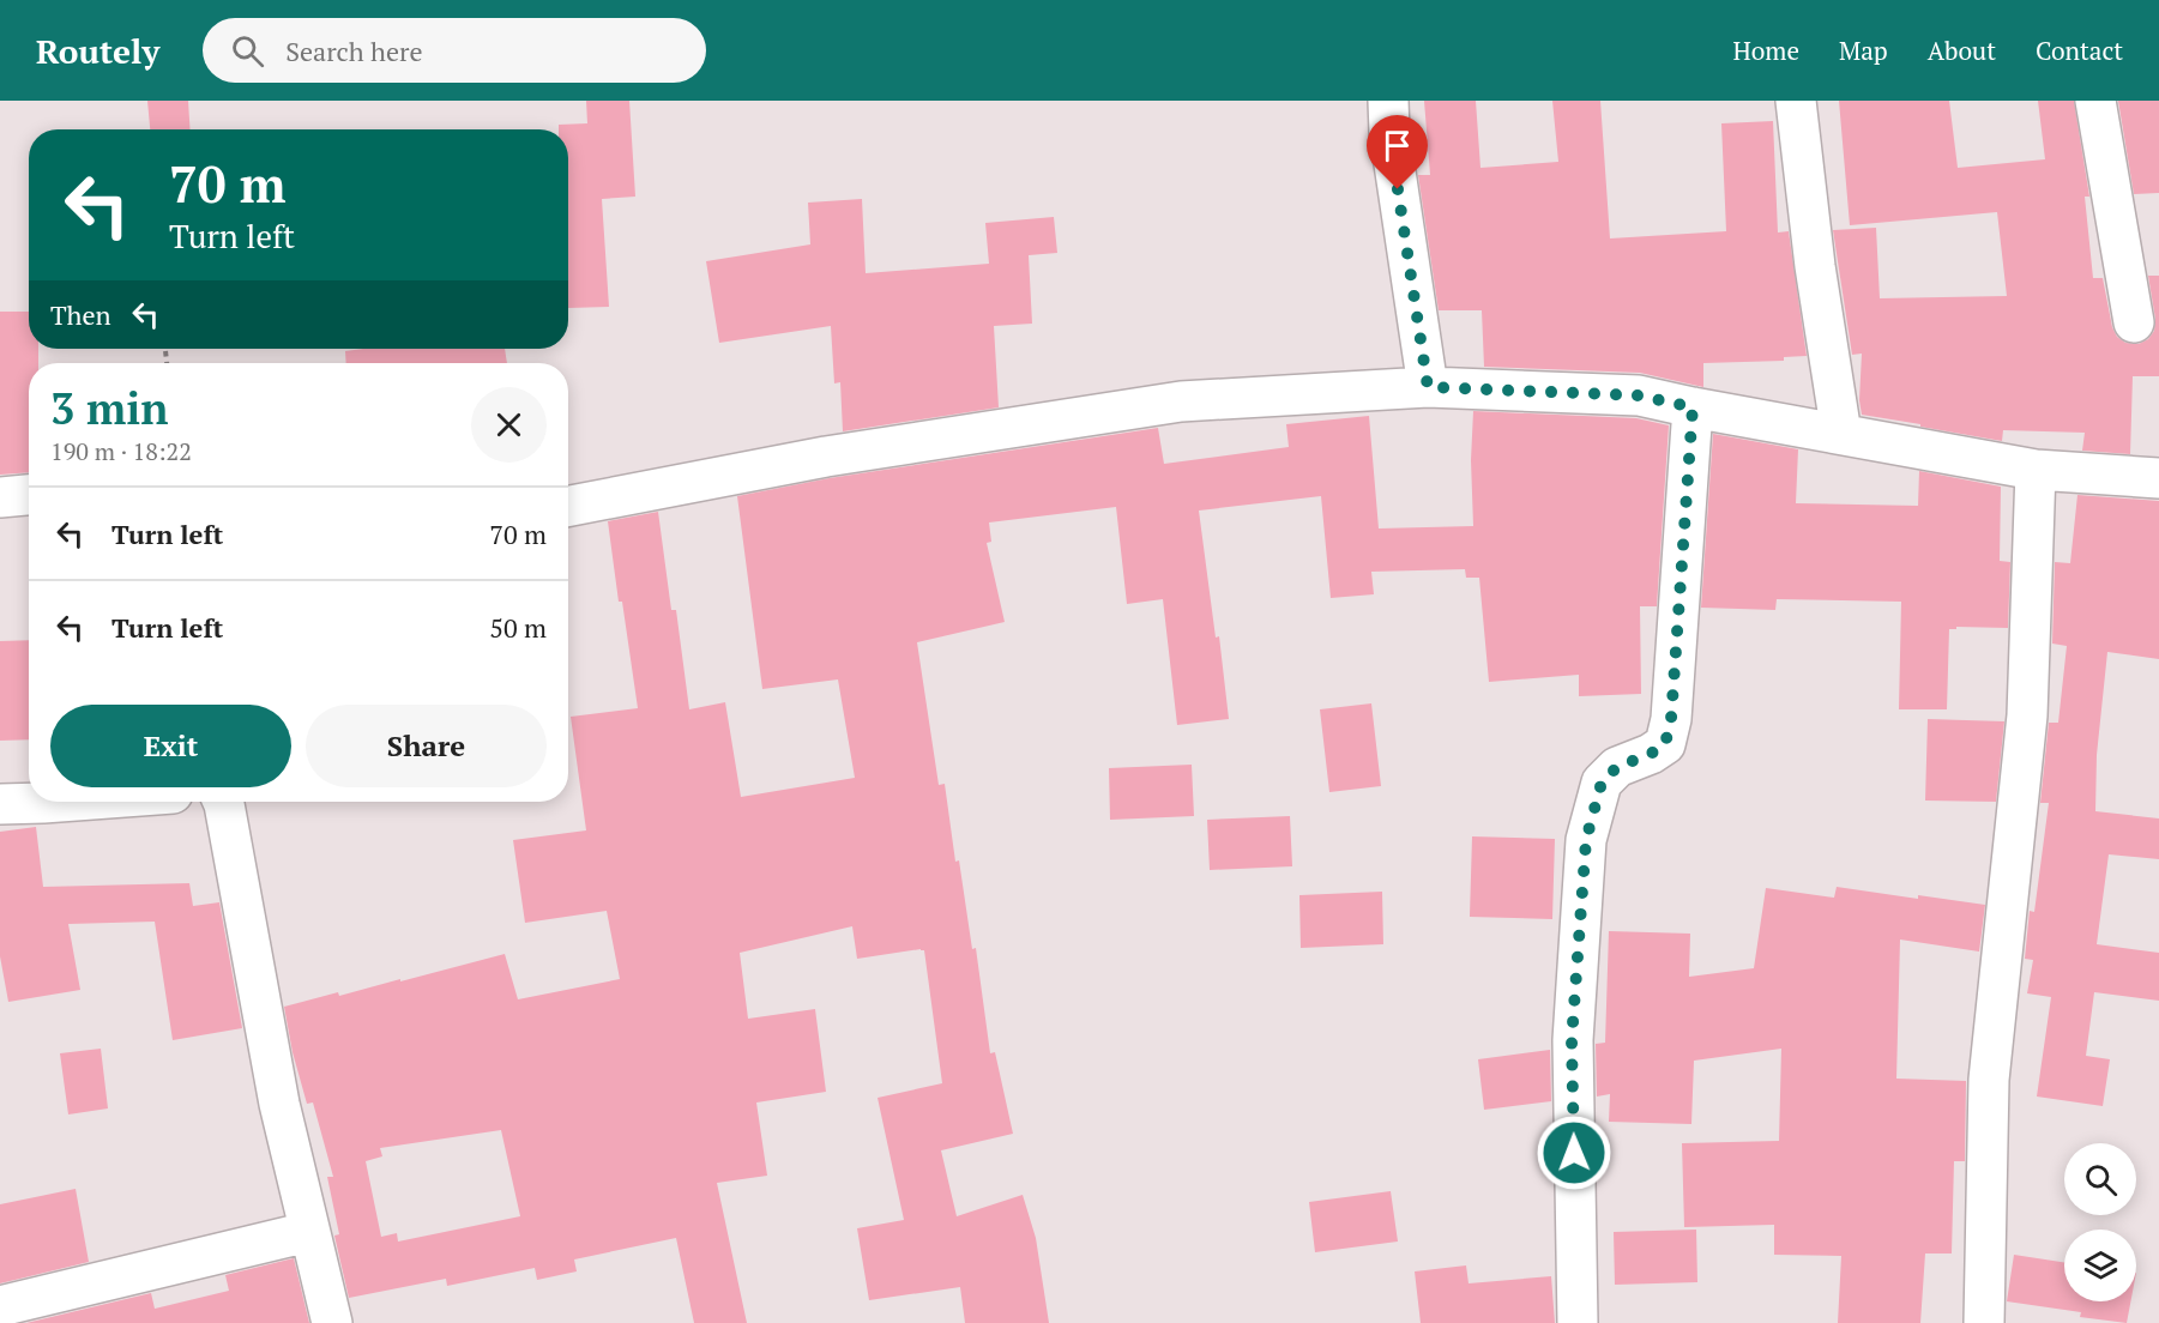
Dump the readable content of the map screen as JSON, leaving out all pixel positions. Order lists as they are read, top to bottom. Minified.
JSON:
{"page":{"header":"Routely","search":"Search here","nav":["Home","Map","About","Contact"],"turn":["70 m","Turn left"],"then":"Then","heading":["3 min","190 m · 18:22"],"list":[{"name":"Turn left","value":"70 m"},{"name":"Turn left","value":"50 m"}],"buttons":["Exit","Share"]}}
